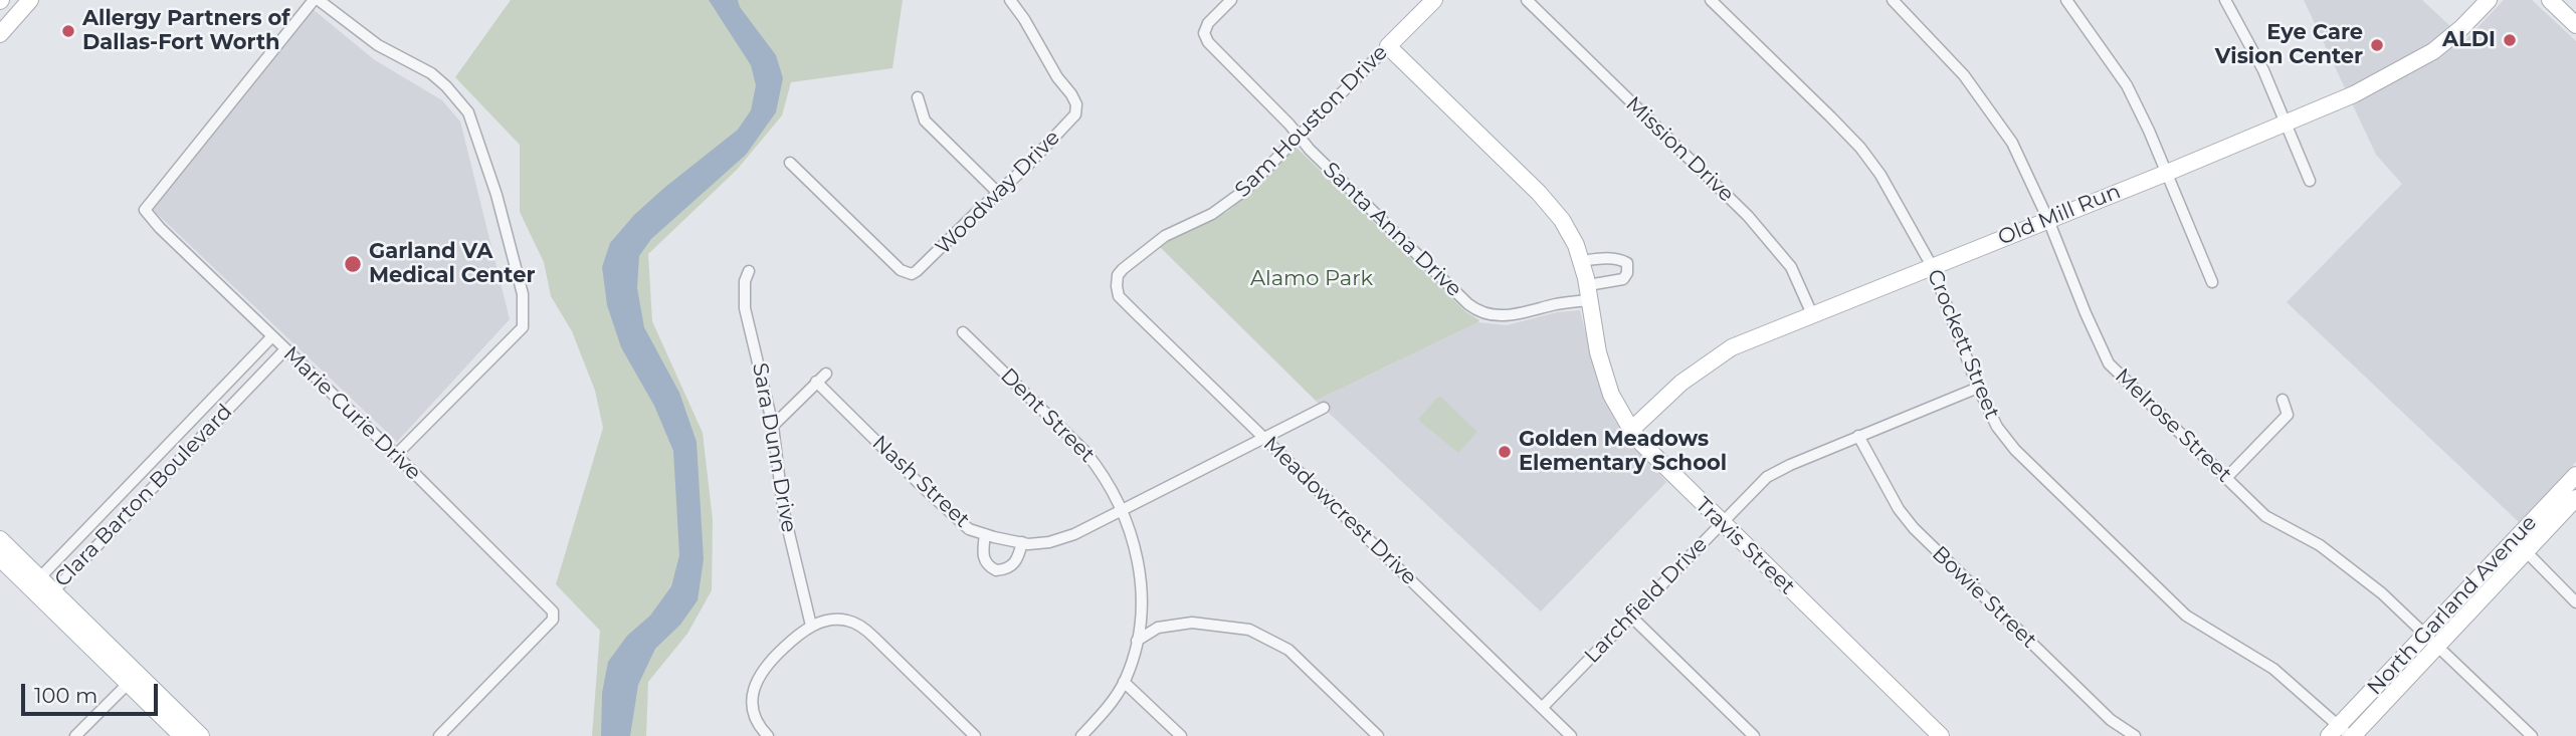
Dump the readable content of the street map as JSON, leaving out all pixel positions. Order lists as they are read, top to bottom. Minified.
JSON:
{"streets":{"street":["Sam Houston Drive","Mission Drive","Woodway Drive","Old Mill Run","Santa Anna Drive","Crockett Street","Marie Curie Drive","Dent Street","Melrose Street","Sara Dunn Drive","Nash Street","Clara Barton Boulevard","Meadowcrest Drive","Travis Street","Bowie Street","Larchfield Drive","North Garland Avenue"]},"crossings":[["Sam Houston Drive","Santa Anna Drive"],["Sam Houston Drive","Meadowcrest Drive"],["Sam Houston Drive","Travis Street"],["Mission Drive","Old Mill Run"],["Old Mill Run","Crockett Street"],["Old Mill Run","Melrose Street"],["Old Mill Run","Travis Street"],["Santa Anna Drive","Travis Street"],["Crockett Street","Larchfield Drive"],["Crockett Street","North Garland Avenue"],["Marie Curie Drive","Clara Barton Boulevard"],["Dent Street","Nash Street"],["Melrose Street","North Garland Avenue"],["Nash Street","Meadowcrest Drive"],["Meadowcrest Drive","Larchfield Drive"],["Travis Street","Larchfield Drive"],["Bowie Street","Larchfield Drive"]],"parks":["Alamo Park"],"places":["Allergy Partners of Dallas-Fort Worth","ALDI","Eye Care Vision Center","Garland VA Medical Center","Golden Meadows Elementary School"],"scale_bar":"100 m"}
